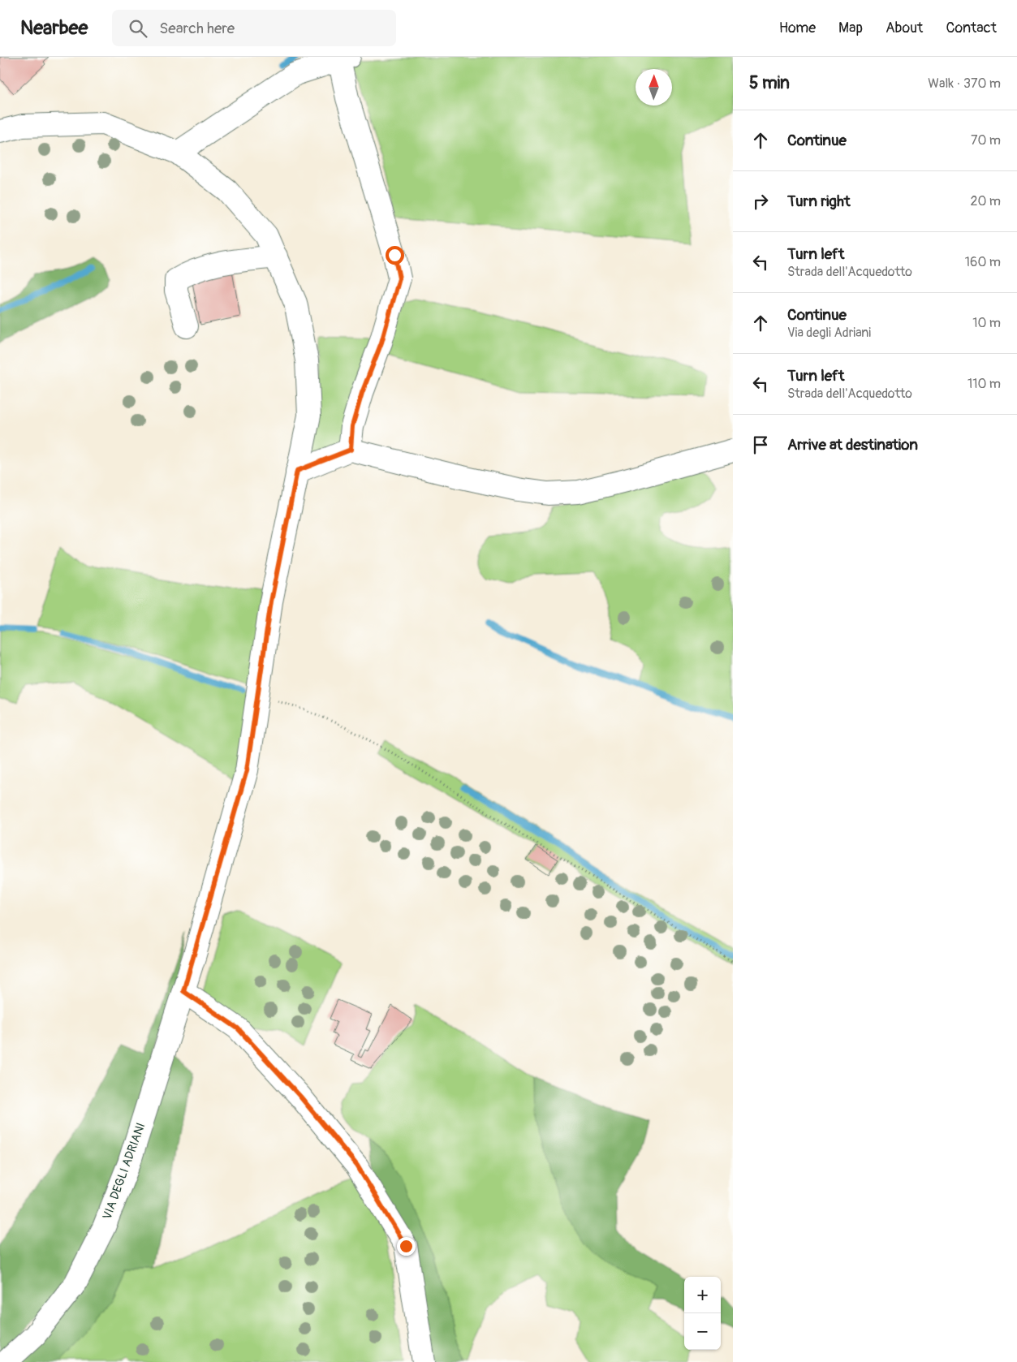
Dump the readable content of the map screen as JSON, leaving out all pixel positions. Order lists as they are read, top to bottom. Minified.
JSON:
{"streets":{"street":["VIA DEGLI ADRIANI"]},"north":"top","page":{"header":"Nearbee","search":"Search here","nav":["Home","Map","About","Contact"],"heading":["5 min","Walk · 370 m"],"list":[["Continue","70 m"],["Turn right","20 m"],["Turn left","Strada dell'Acquedotto","160 m"],["Continue","Via degli Adriani","10 m"],["Turn left","Strada dell'Acquedotto","110 m"],"Arrive at destination"],"map_buttons":["+","−"]}}
